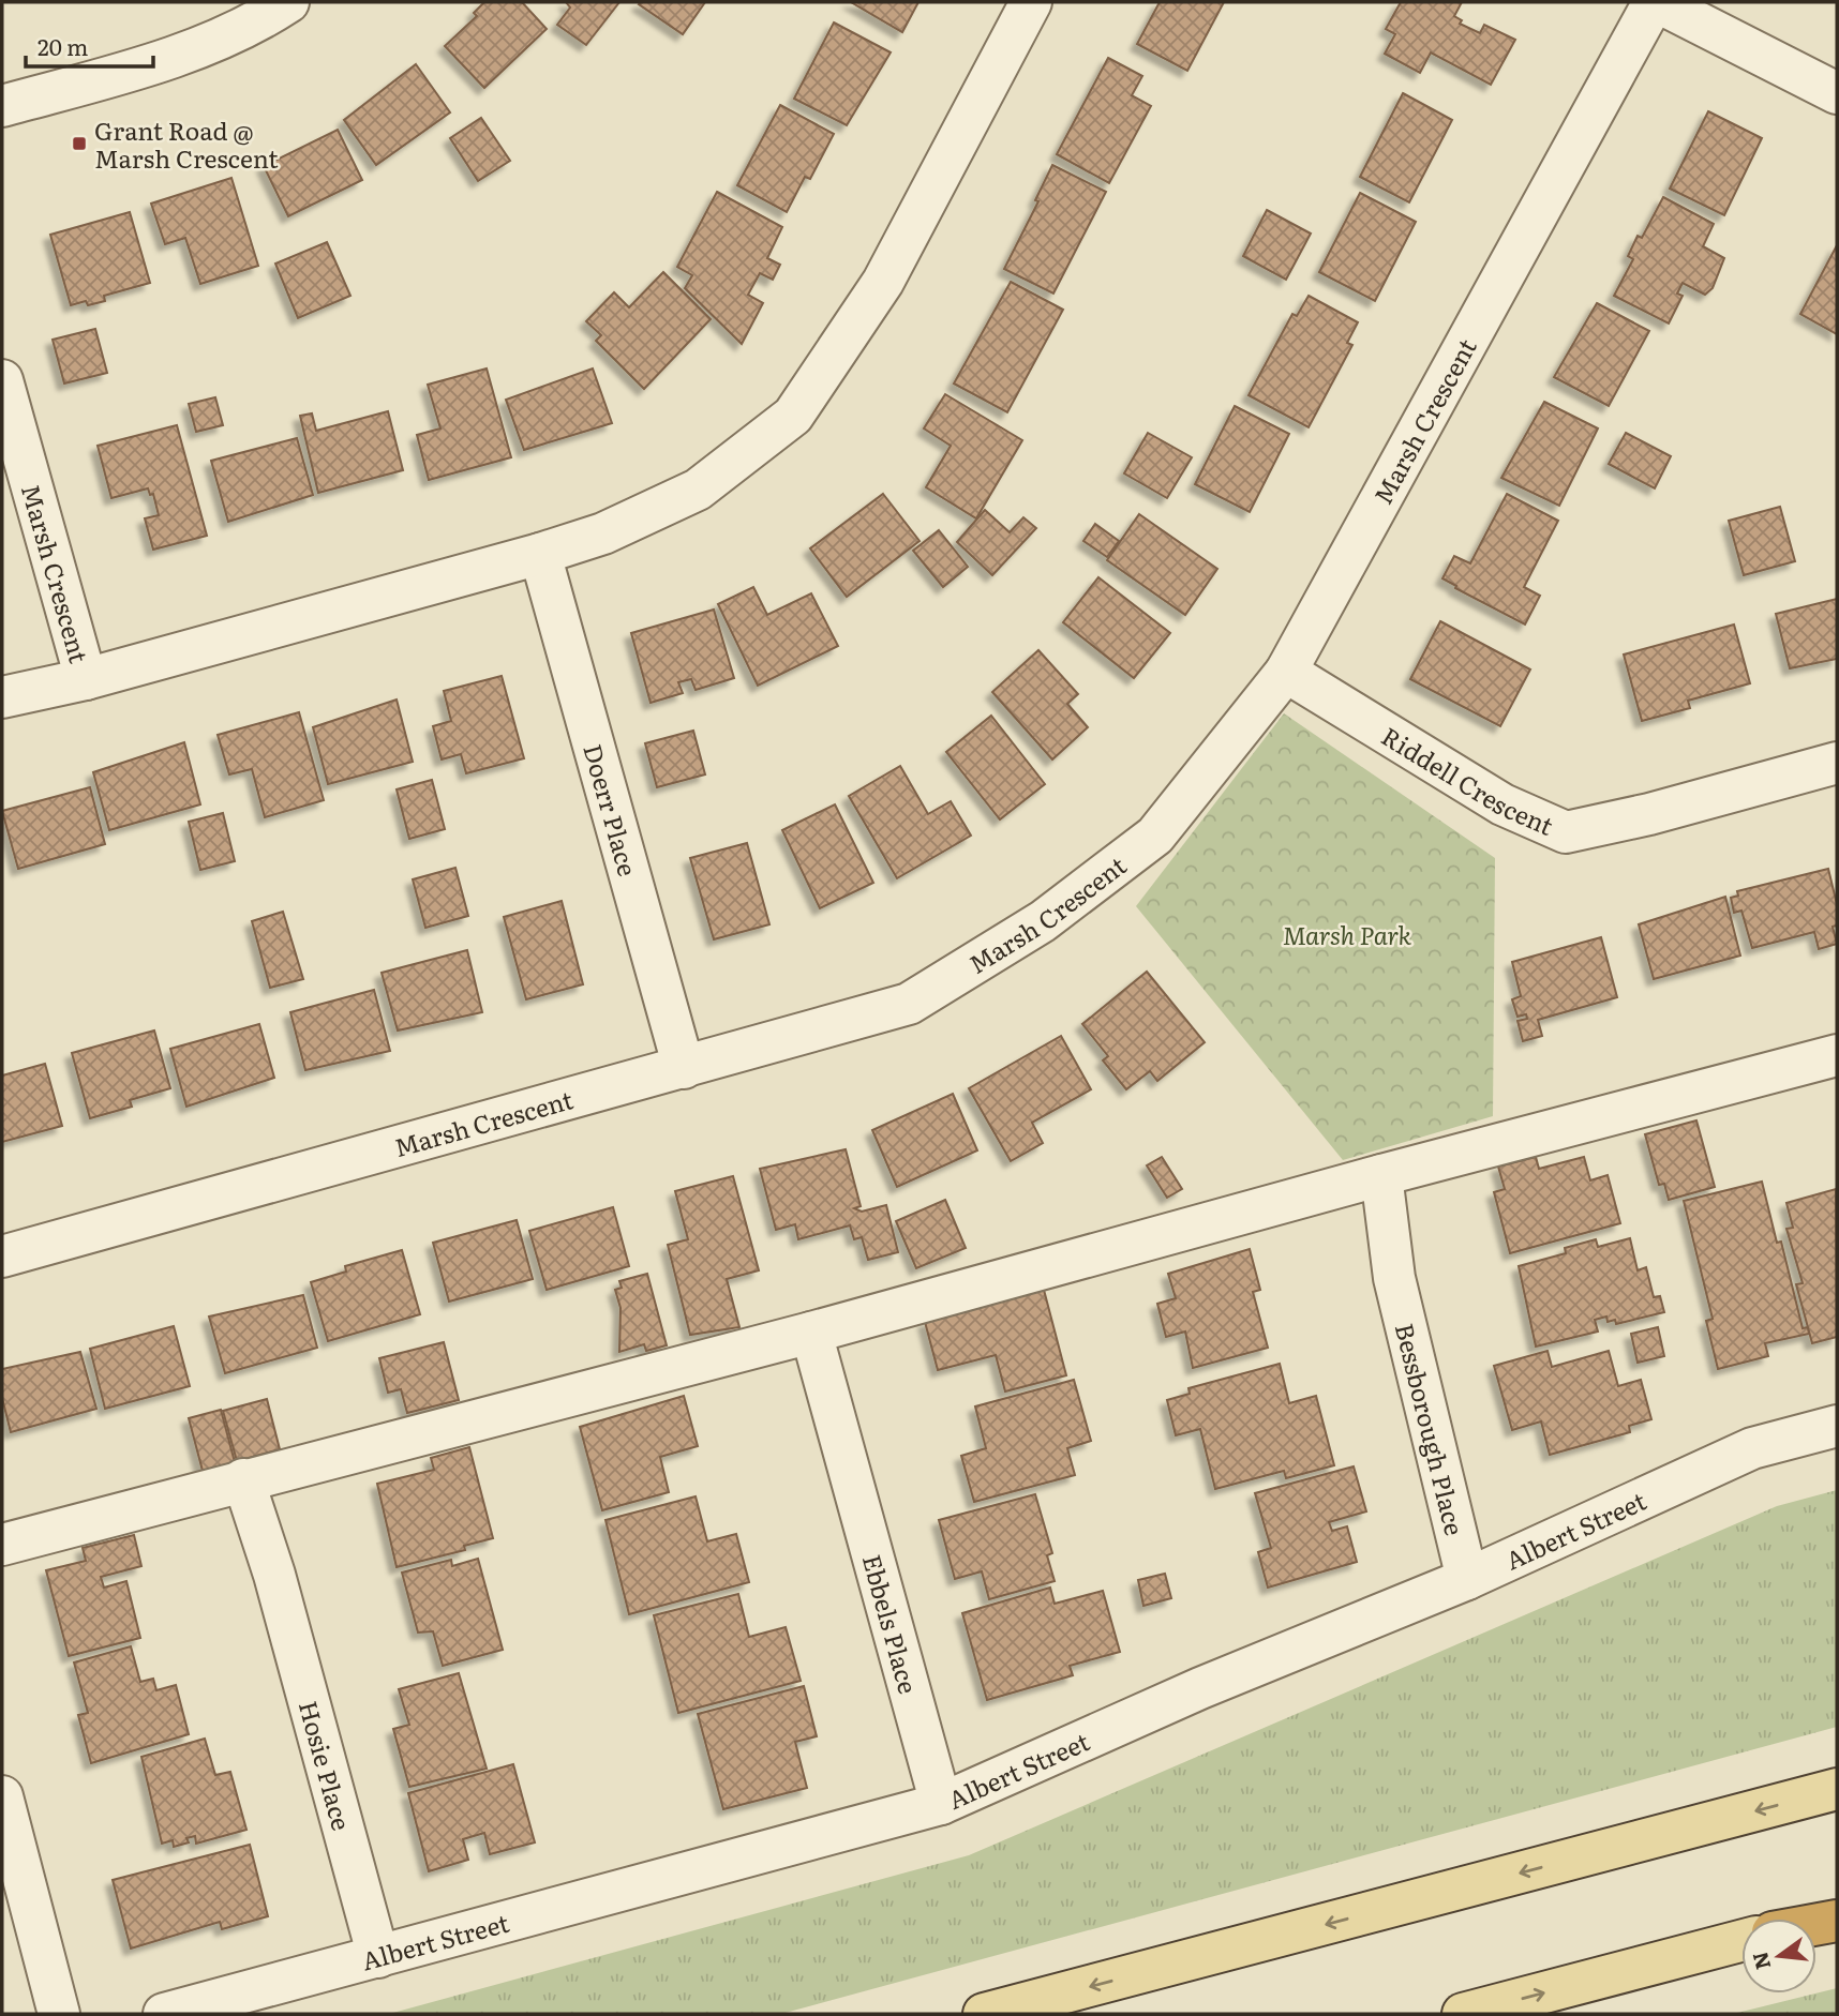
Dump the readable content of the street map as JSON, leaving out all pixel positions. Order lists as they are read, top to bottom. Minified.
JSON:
{"streets":{"street":["Marsh Crescent","Riddell Crescent","Doerr Place","Bessborough Place","Albert Street","Ebbels Place","Hosie Place"]},"crossings":[["Marsh Crescent","Riddell Crescent"],["Marsh Crescent","Doerr Place"],["Bessborough Place","Albert Street"],["Albert Street","Ebbels Place"],["Albert Street","Hosie Place"]],"parks":["Marsh Park"],"places":{"transit":["Grant Road @ Marsh Crescent"]},"scale_bar":"20 m","north":"left"}
